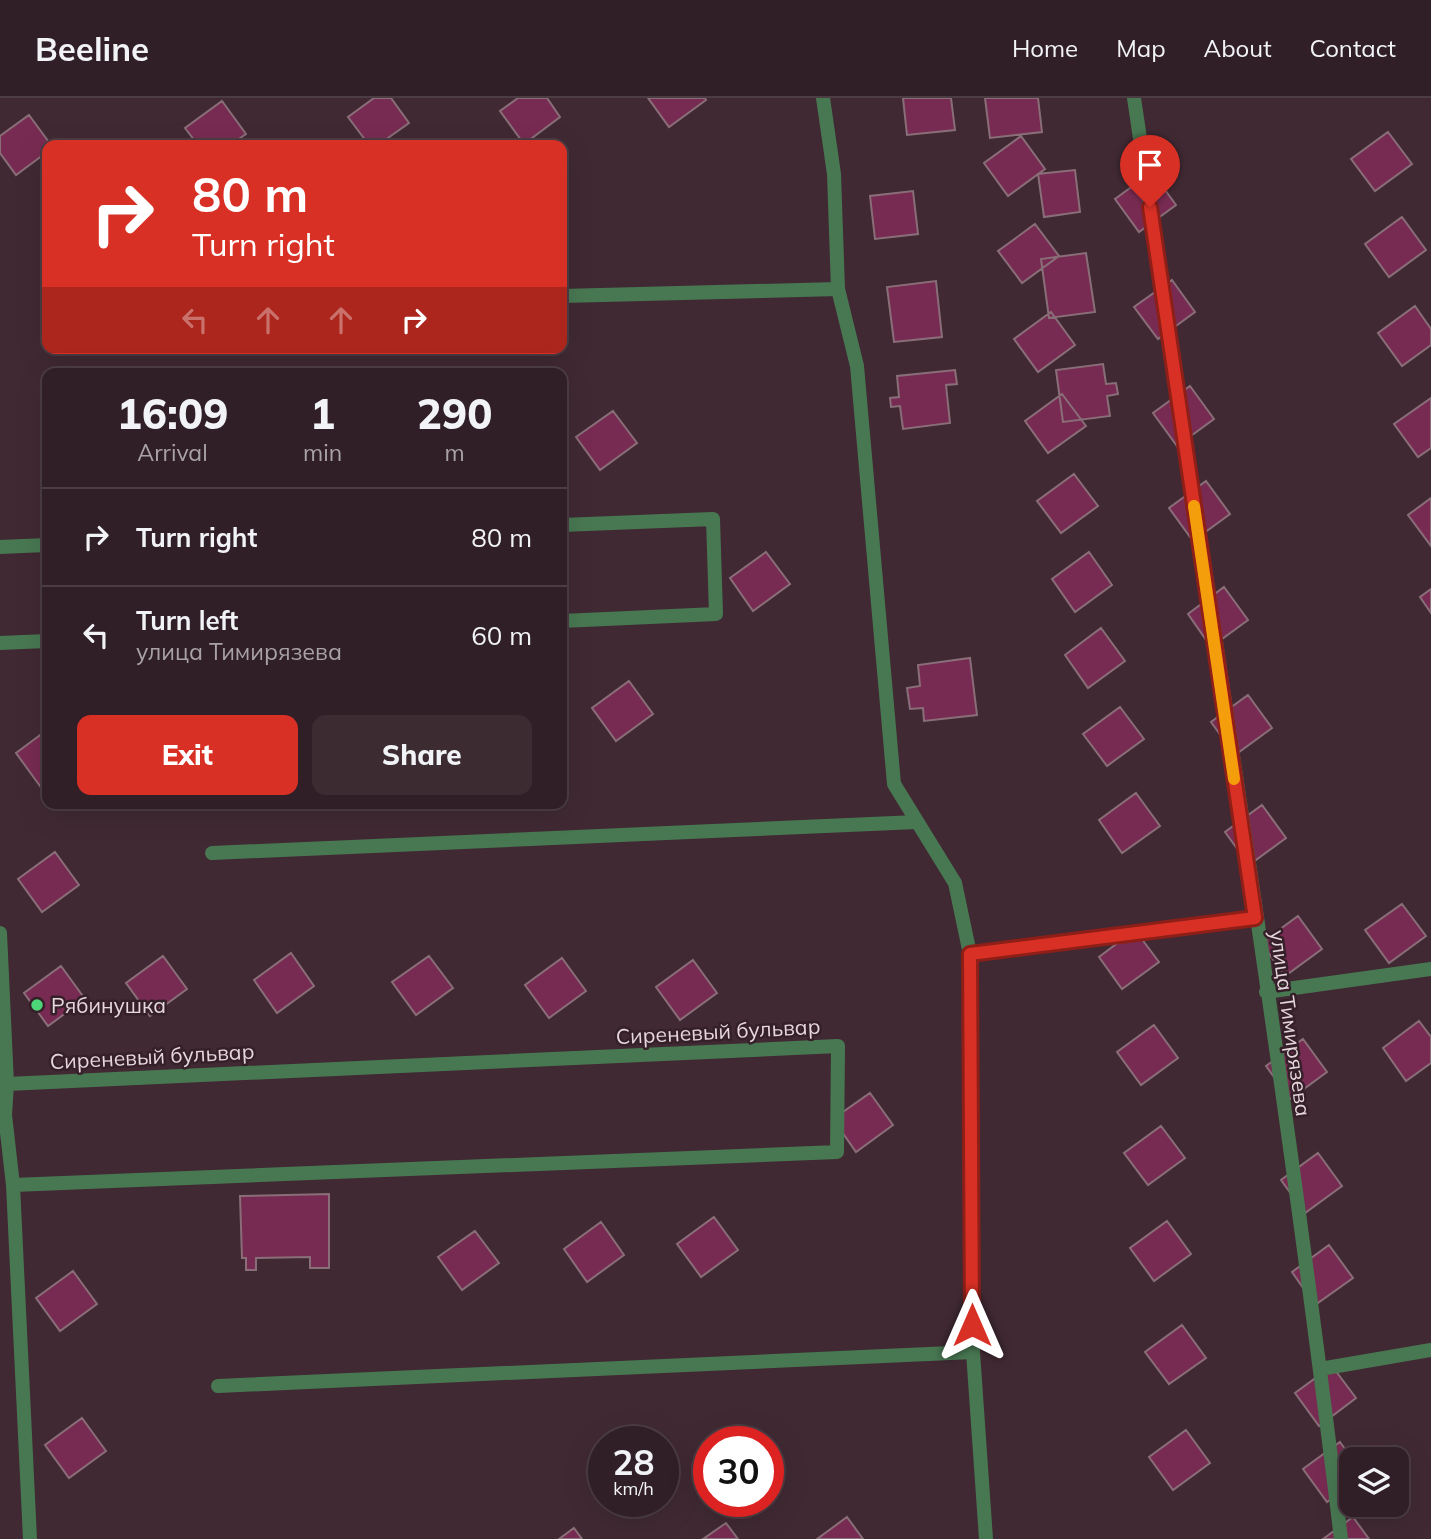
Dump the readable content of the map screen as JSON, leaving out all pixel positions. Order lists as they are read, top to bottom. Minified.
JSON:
{"streets":{"street":["улица Тимирязева","Сиреневый бульвар"]},"places":["Рябинушка"],"page":{"header":"Beeline","nav":["Home","Map","About","Contact"],"turn":["80 m","Turn right"],"eta":["16:09","Arrival","1","min","290","m"],"list":[{"name":"Turn right","value":"80 m"},{"name":"Turn left","note":"улица Тимирязева","value":"60 m"}],"buttons":["Exit","Share"],"speed":"28 km/h","limit":"30"}}
